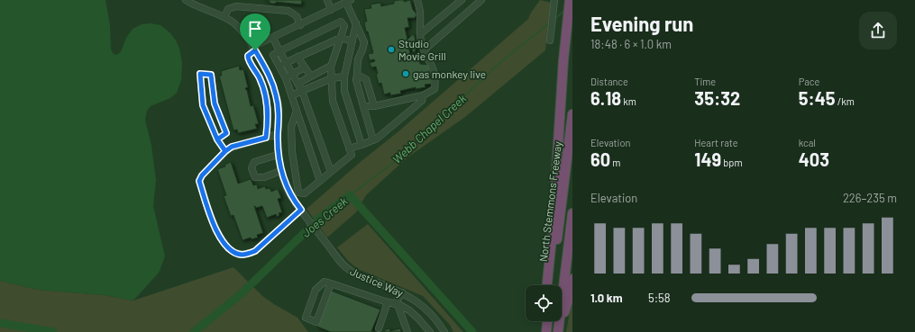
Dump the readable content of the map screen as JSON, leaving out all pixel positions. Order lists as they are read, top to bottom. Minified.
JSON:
{"streets":{"highway":["North Stemmons Freeway"],"street":["Justice Way"]},"water":["Webb Chapel Creek","Joes Creek"],"places":["Studio Movie Grill","gas monkey live"],"page":{"heading":["Evening run","18:48 · 6 × 1.0 km"],"stats":[["Distance","6.18 km"],["Time","35:32"],["Pace","5:45 /km"],["Elevation","60 m"],["Heart rate","149 bpm"],["kcal","403"]],"chart":["Elevation","226–235 m"],"list":[{"name":"1.0 km","note":"5:58"}]}}
